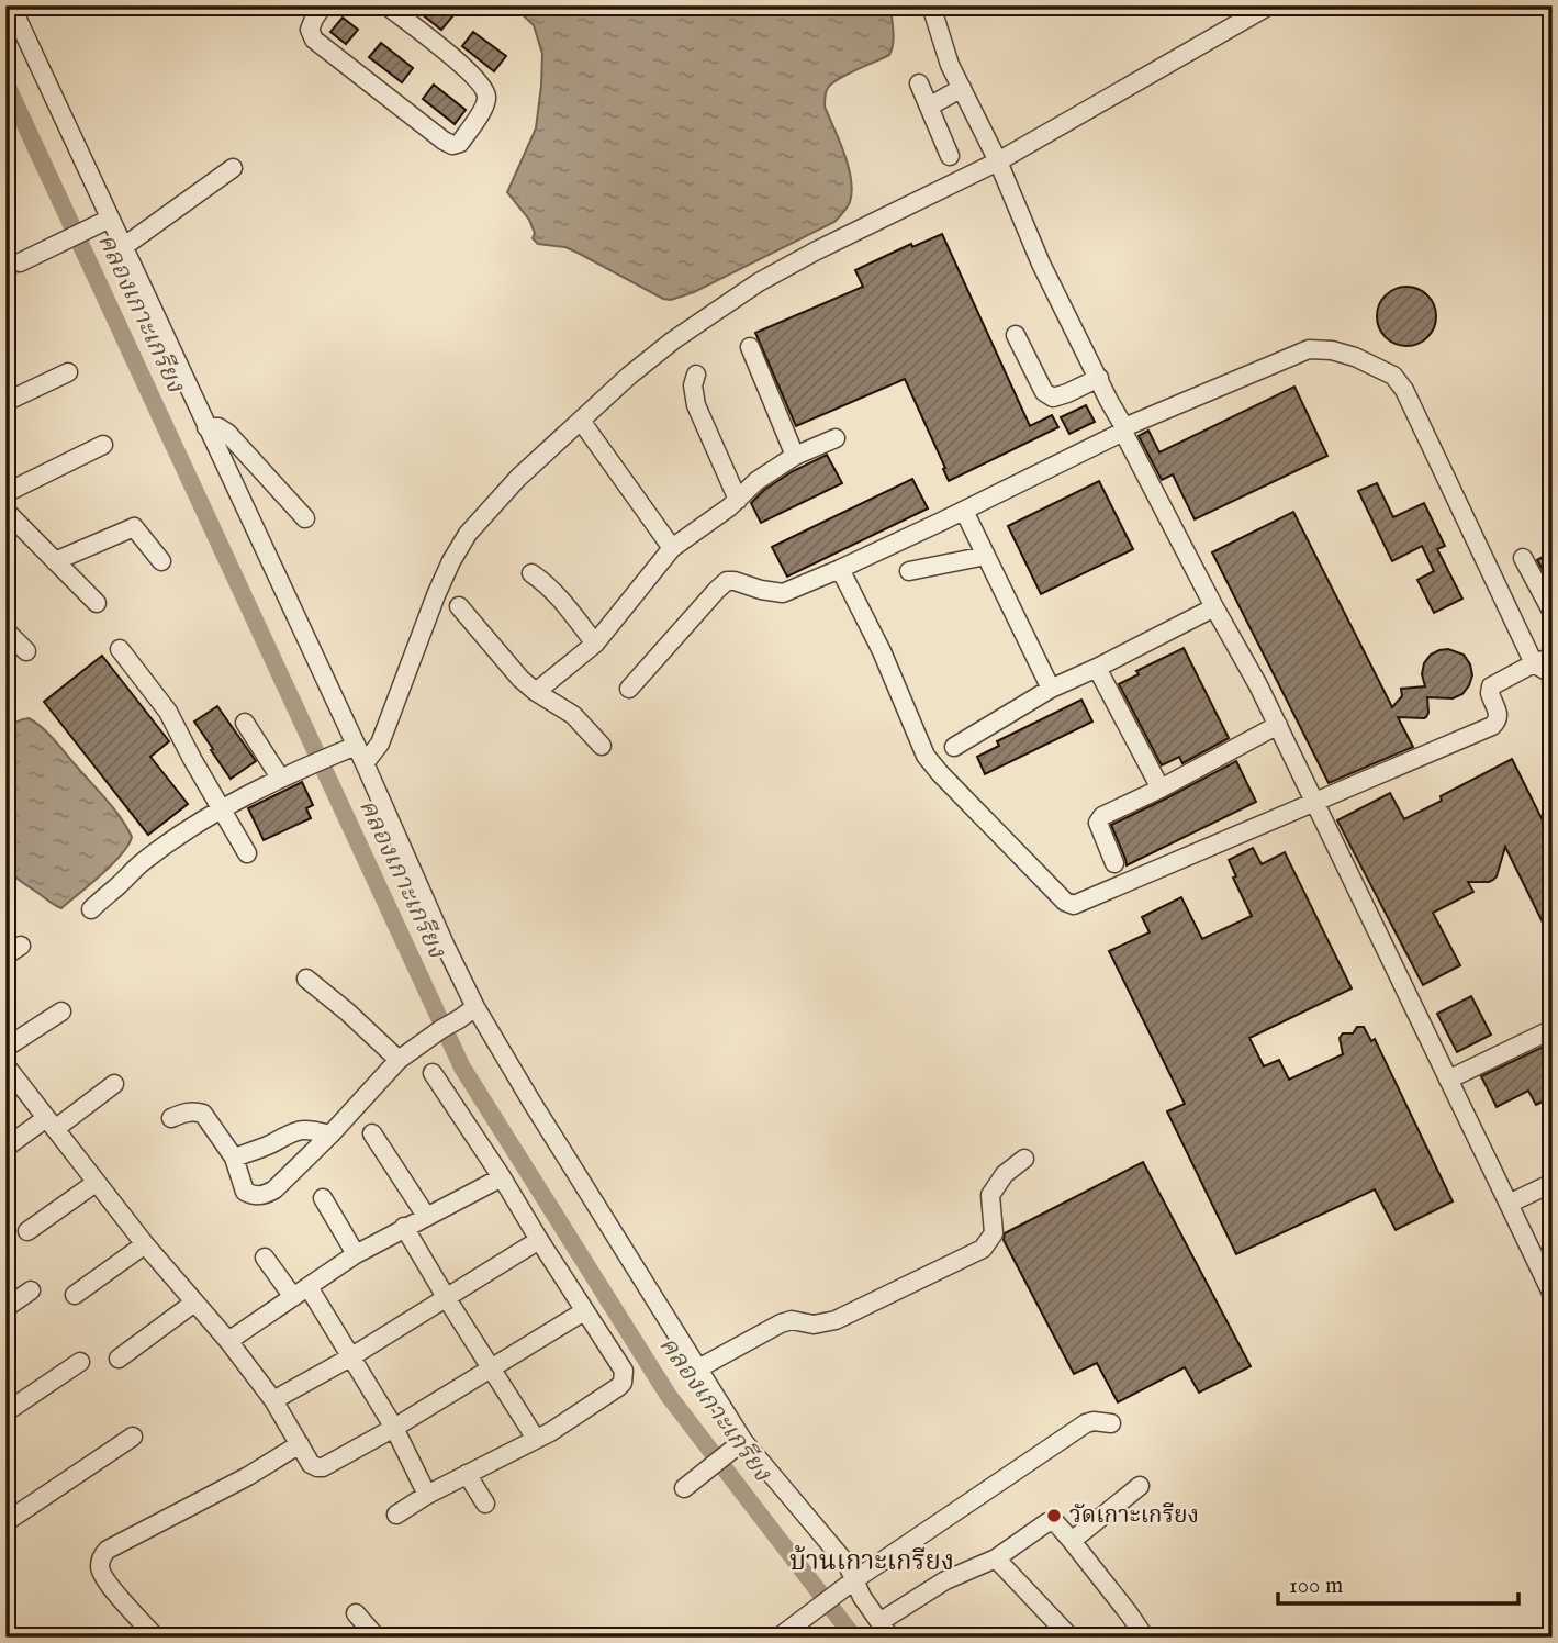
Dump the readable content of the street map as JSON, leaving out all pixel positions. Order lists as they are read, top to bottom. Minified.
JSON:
{"districts":["บ้านเกาะเกรียง"],"water":["คลองเกาะเกรียง"],"places":["วัดเกาะเกรียง"],"scale_bar":"100 m"}
